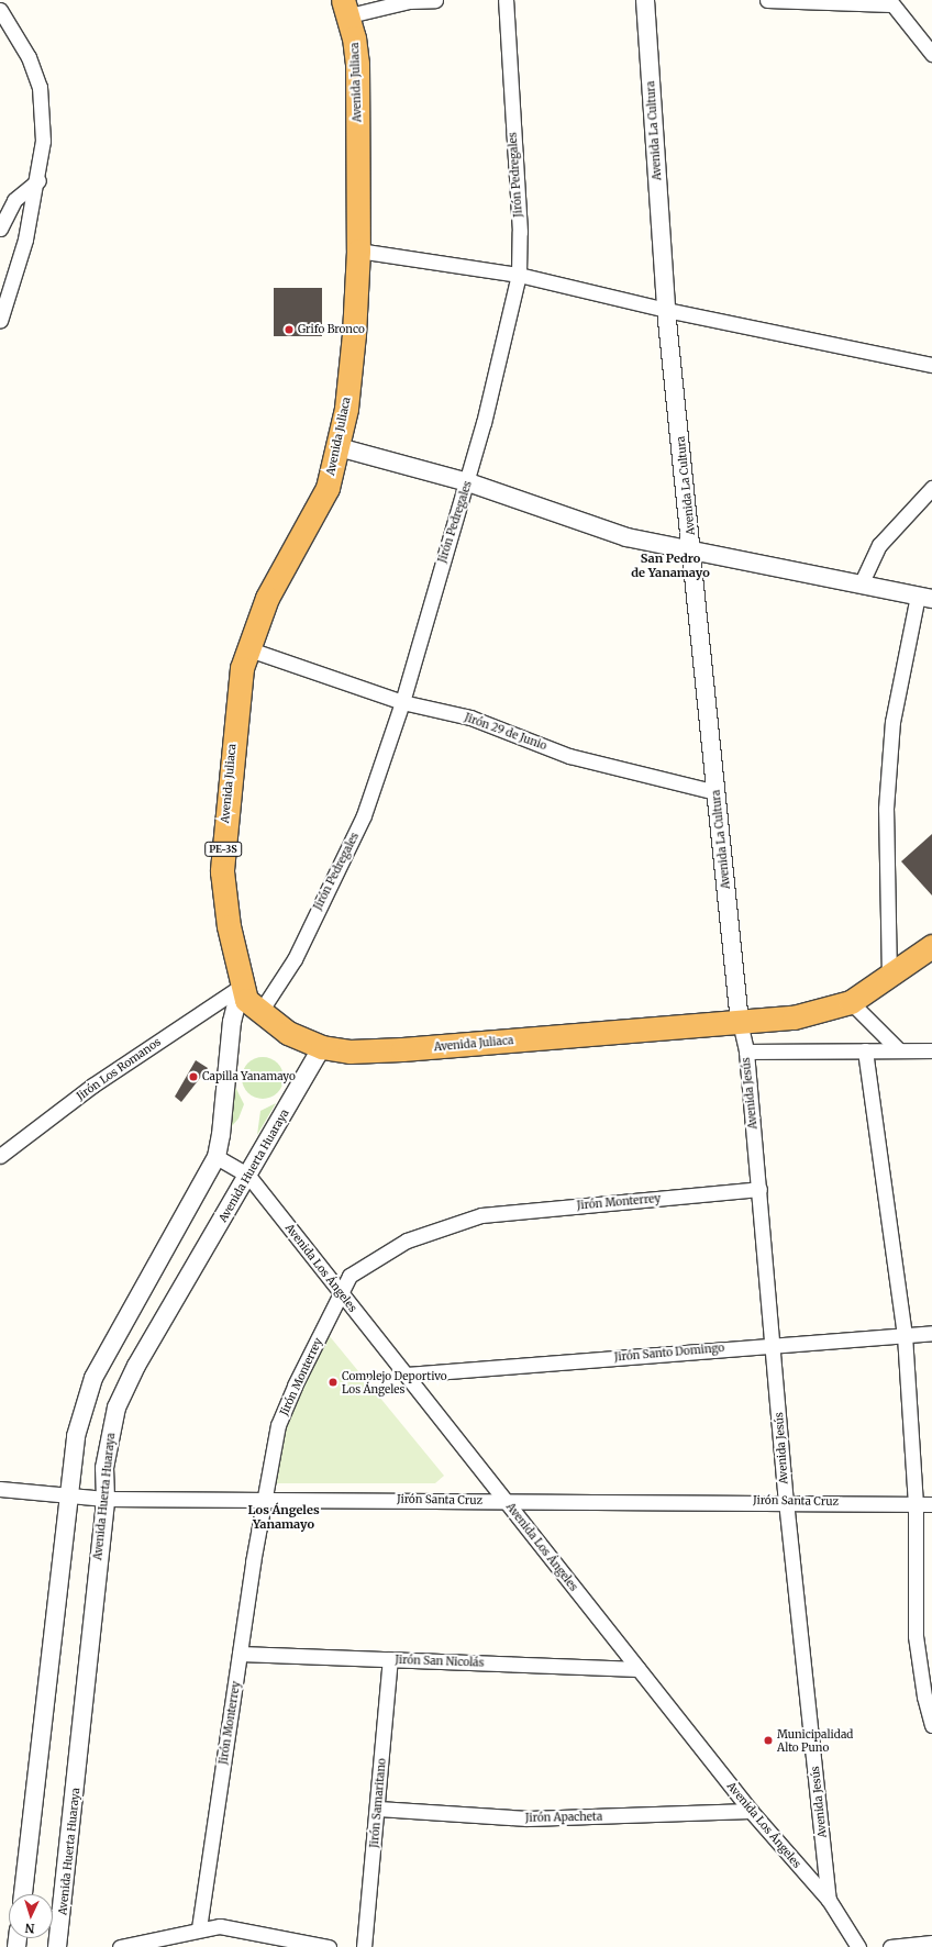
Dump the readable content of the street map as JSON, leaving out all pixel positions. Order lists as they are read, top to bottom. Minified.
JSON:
{"streets":{"highway":["Avenida Juliaca","PE-3S"],"street":["Avenida La Cultura","Jirón Pedregales","Jirón 29 de Junio","Jirón Los Romanos","Avenida Jesús","Avenida Huerta Huaraya","Jirón Monterrey","Avenida Los Ángeles","Jirón Santo Domingo","Jirón Santa Cruz","Jirón San Nicolás","Jirón Samaritano","Jirón Apacheta"]},"crossings":[["Avenida Juliaca","Avenida La Cultura"],["Avenida Juliaca","Jirón Pedregales"],["Avenida Juliaca","Jirón 29 de Junio"],["Avenida Juliaca","Jirón Los Romanos"],["Avenida Juliaca","Avenida Jesús"],["Avenida Juliaca","Avenida Huerta Huaraya"],["Avenida La Cultura","Jirón 29 de Junio"],["Avenida La Cultura","Avenida Jesús"],["Jirón Pedregales","Jirón 29 de Junio"],["Avenida Jesús","Jirón Monterrey"],["Avenida Jesús","Avenida Los Ángeles"],["Avenida Jesús","Jirón Santo Domingo"],["Avenida Jesús","Jirón Santa Cruz"],["Avenida Huerta Huaraya","Avenida Los Ángeles"],["Avenida Huerta Huaraya","Jirón Santa Cruz"],["Jirón Monterrey","Avenida Los Ángeles"],["Jirón Monterrey","Jirón Santa Cruz"],["Jirón Monterrey","Jirón San Nicolás"],["Avenida Los Ángeles","Jirón Santo Domingo"],["Avenida Los Ángeles","Jirón Santa Cruz"],["Avenida Los Ángeles","Jirón San Nicolás"],["Avenida Los Ángeles","Jirón Apacheta"],["Jirón San Nicolás","Jirón Samaritano"],["Jirón Samaritano","Jirón Apacheta"]],"districts":["San Pedro de Yanamayo","Los Ángeles Yanamayo"],"places":["Grifo Bronco","Capilla Yanamayo","Complejo Deportivo Los Ángeles","Municipalidad Alto Puno"],"north":"bottom"}
